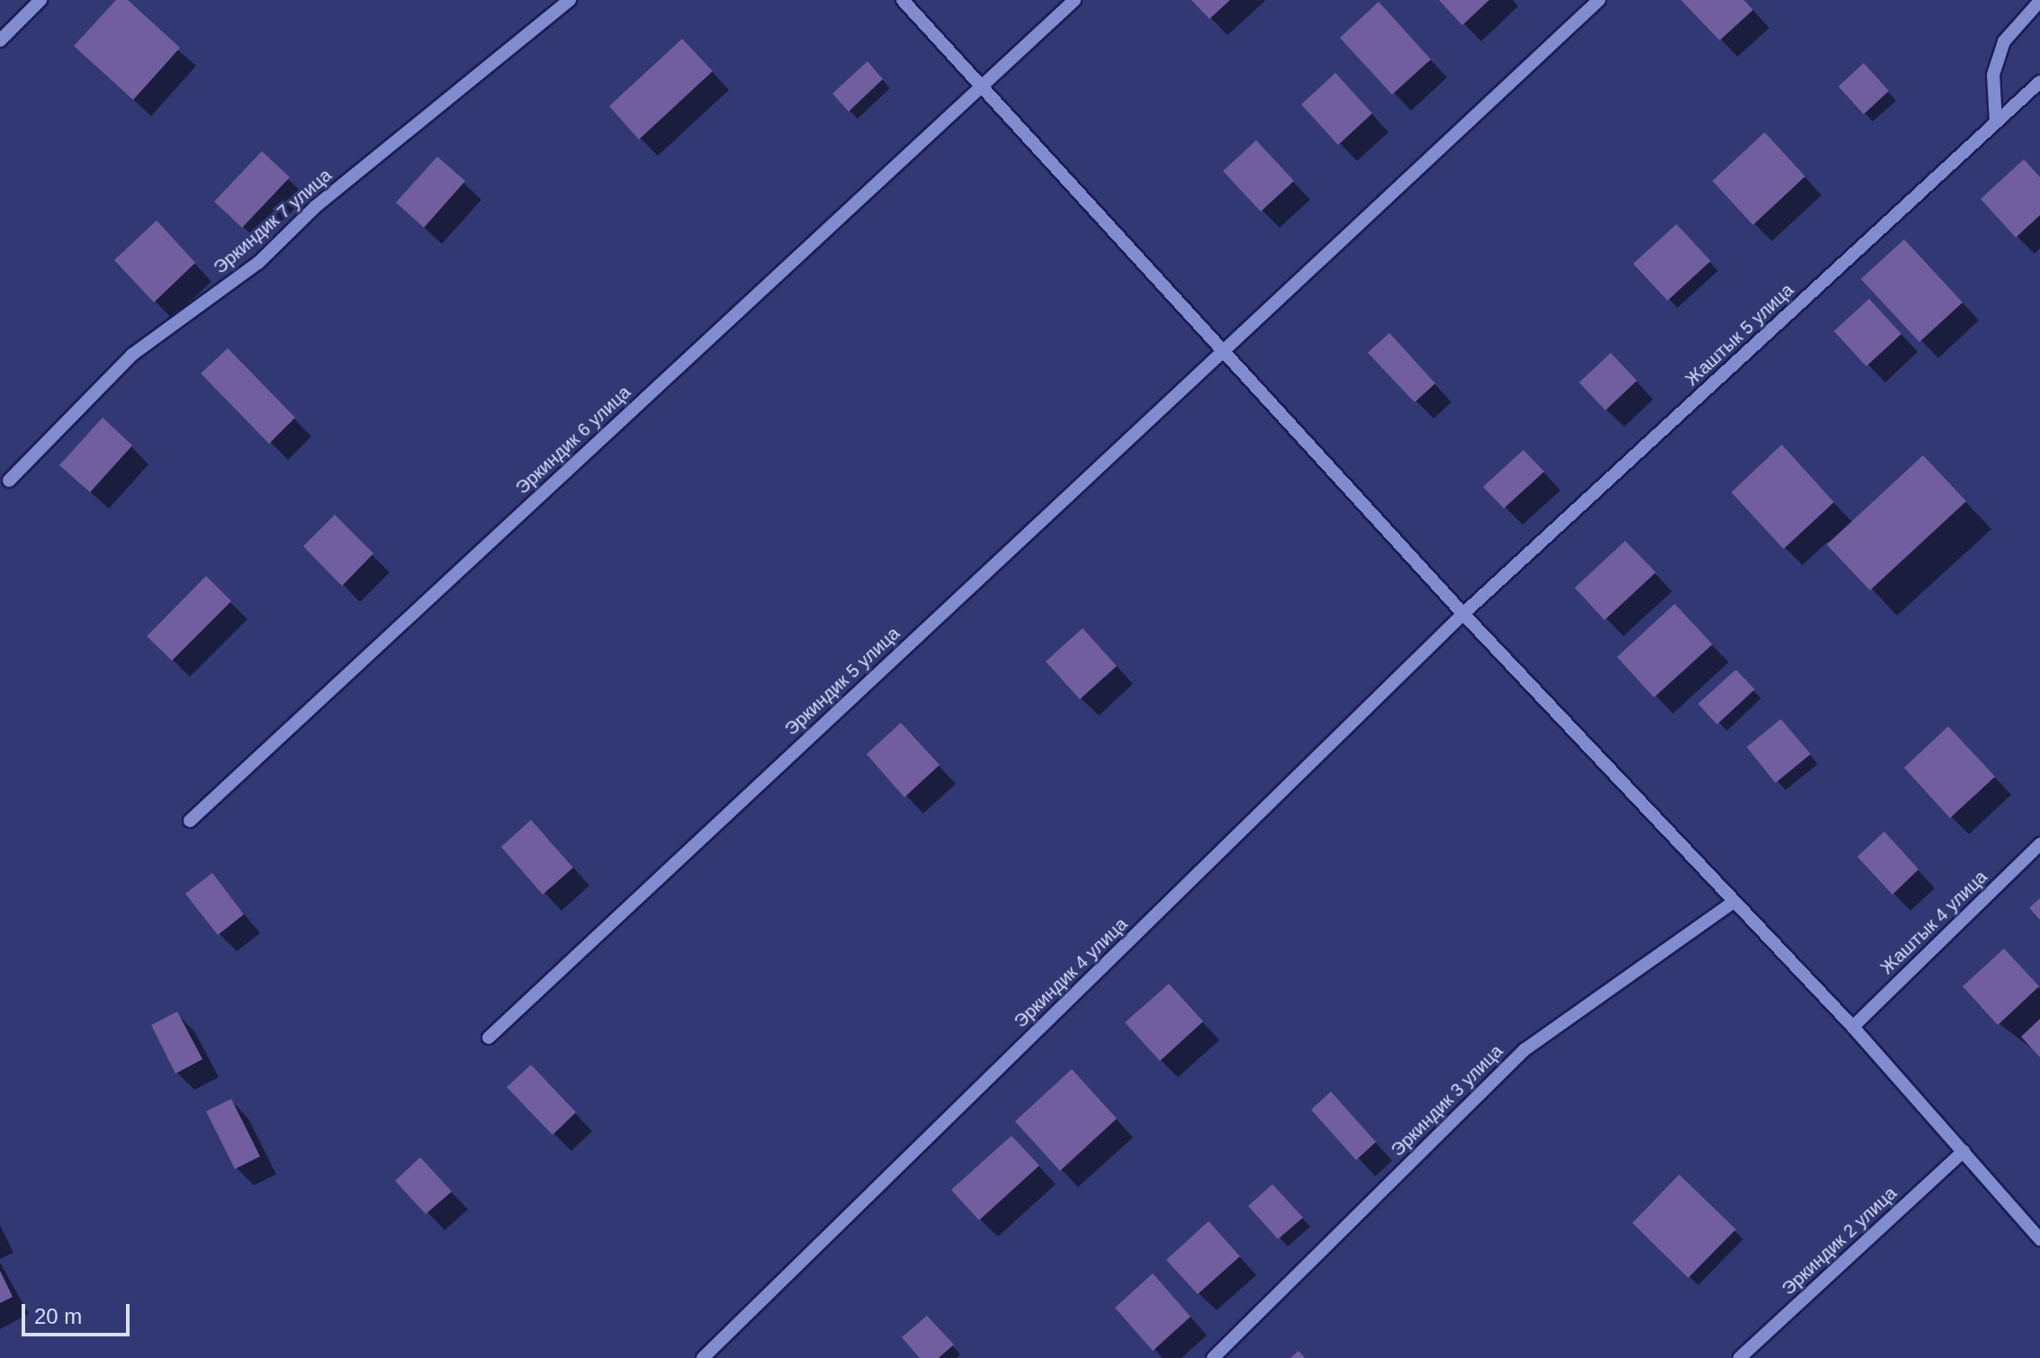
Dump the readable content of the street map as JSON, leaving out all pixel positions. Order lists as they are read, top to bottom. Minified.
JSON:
{"streets":{"street":["Эркиндик 7 улица","Жаштык 5 улица","Эркиндик 6 улица","Эркиндик 5 улица","Жаштык 4 улица","Эркиндик 4 улица","Эркиндик 3 улица","Эркиндик 2 улица"]},"crossings":[["Жаштык 5 улица","Эркиндик 4 улица"]],"scale_bar":"20 m"}
